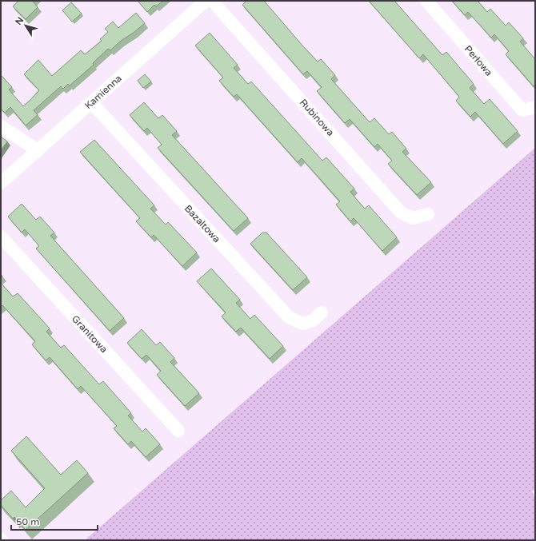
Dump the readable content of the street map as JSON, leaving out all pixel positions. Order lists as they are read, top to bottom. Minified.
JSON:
{"streets":{"street":["Perłowa","Kamienna","Rubinowa","Bazaltowa","Granitowa"]},"crossings":[["Kamienna","Bazaltowa"]],"scale_bar":"50 m","north":"top left"}
